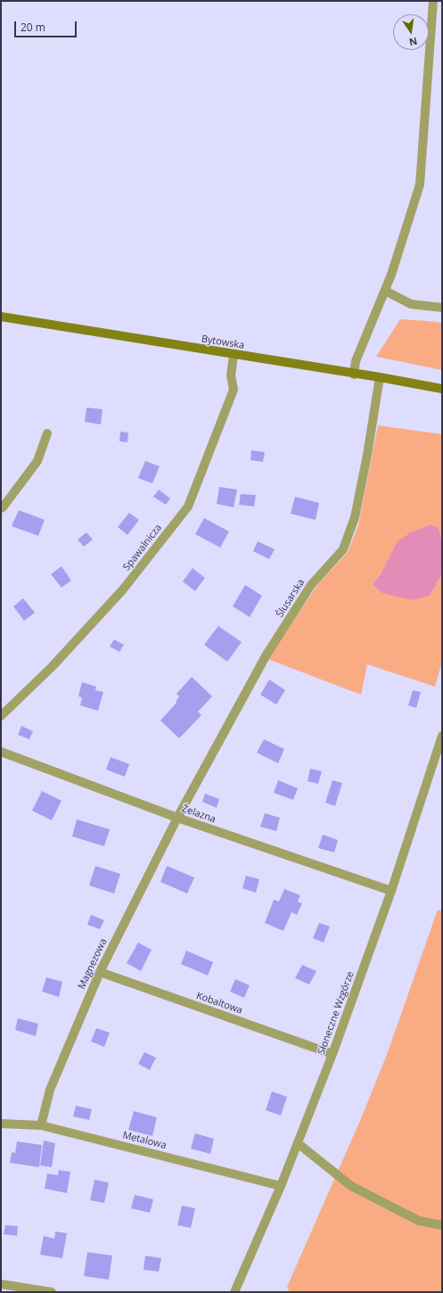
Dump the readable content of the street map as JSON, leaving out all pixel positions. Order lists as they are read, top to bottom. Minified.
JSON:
{"streets":{"main road":["Bytowska"],"street":["Spawalnicza","Ślusarska","Żelazna","Magnezowa","Kobaltowa","Słoneczne Wzgórze","Metalowa"]},"crossings":[["Bytowska","Spawalnicza"],["Bytowska","Ślusarska"],["Ślusarska","Żelazna"],["Ślusarska","Magnezowa"],["Żelazna","Magnezowa"],["Żelazna","Słoneczne Wzgórze"],["Magnezowa","Kobaltowa"],["Magnezowa","Metalowa"],["Kobaltowa","Słoneczne Wzgórze"],["Słoneczne Wzgórze","Metalowa"]],"scale_bar":"20 m","north":"bottom"}
